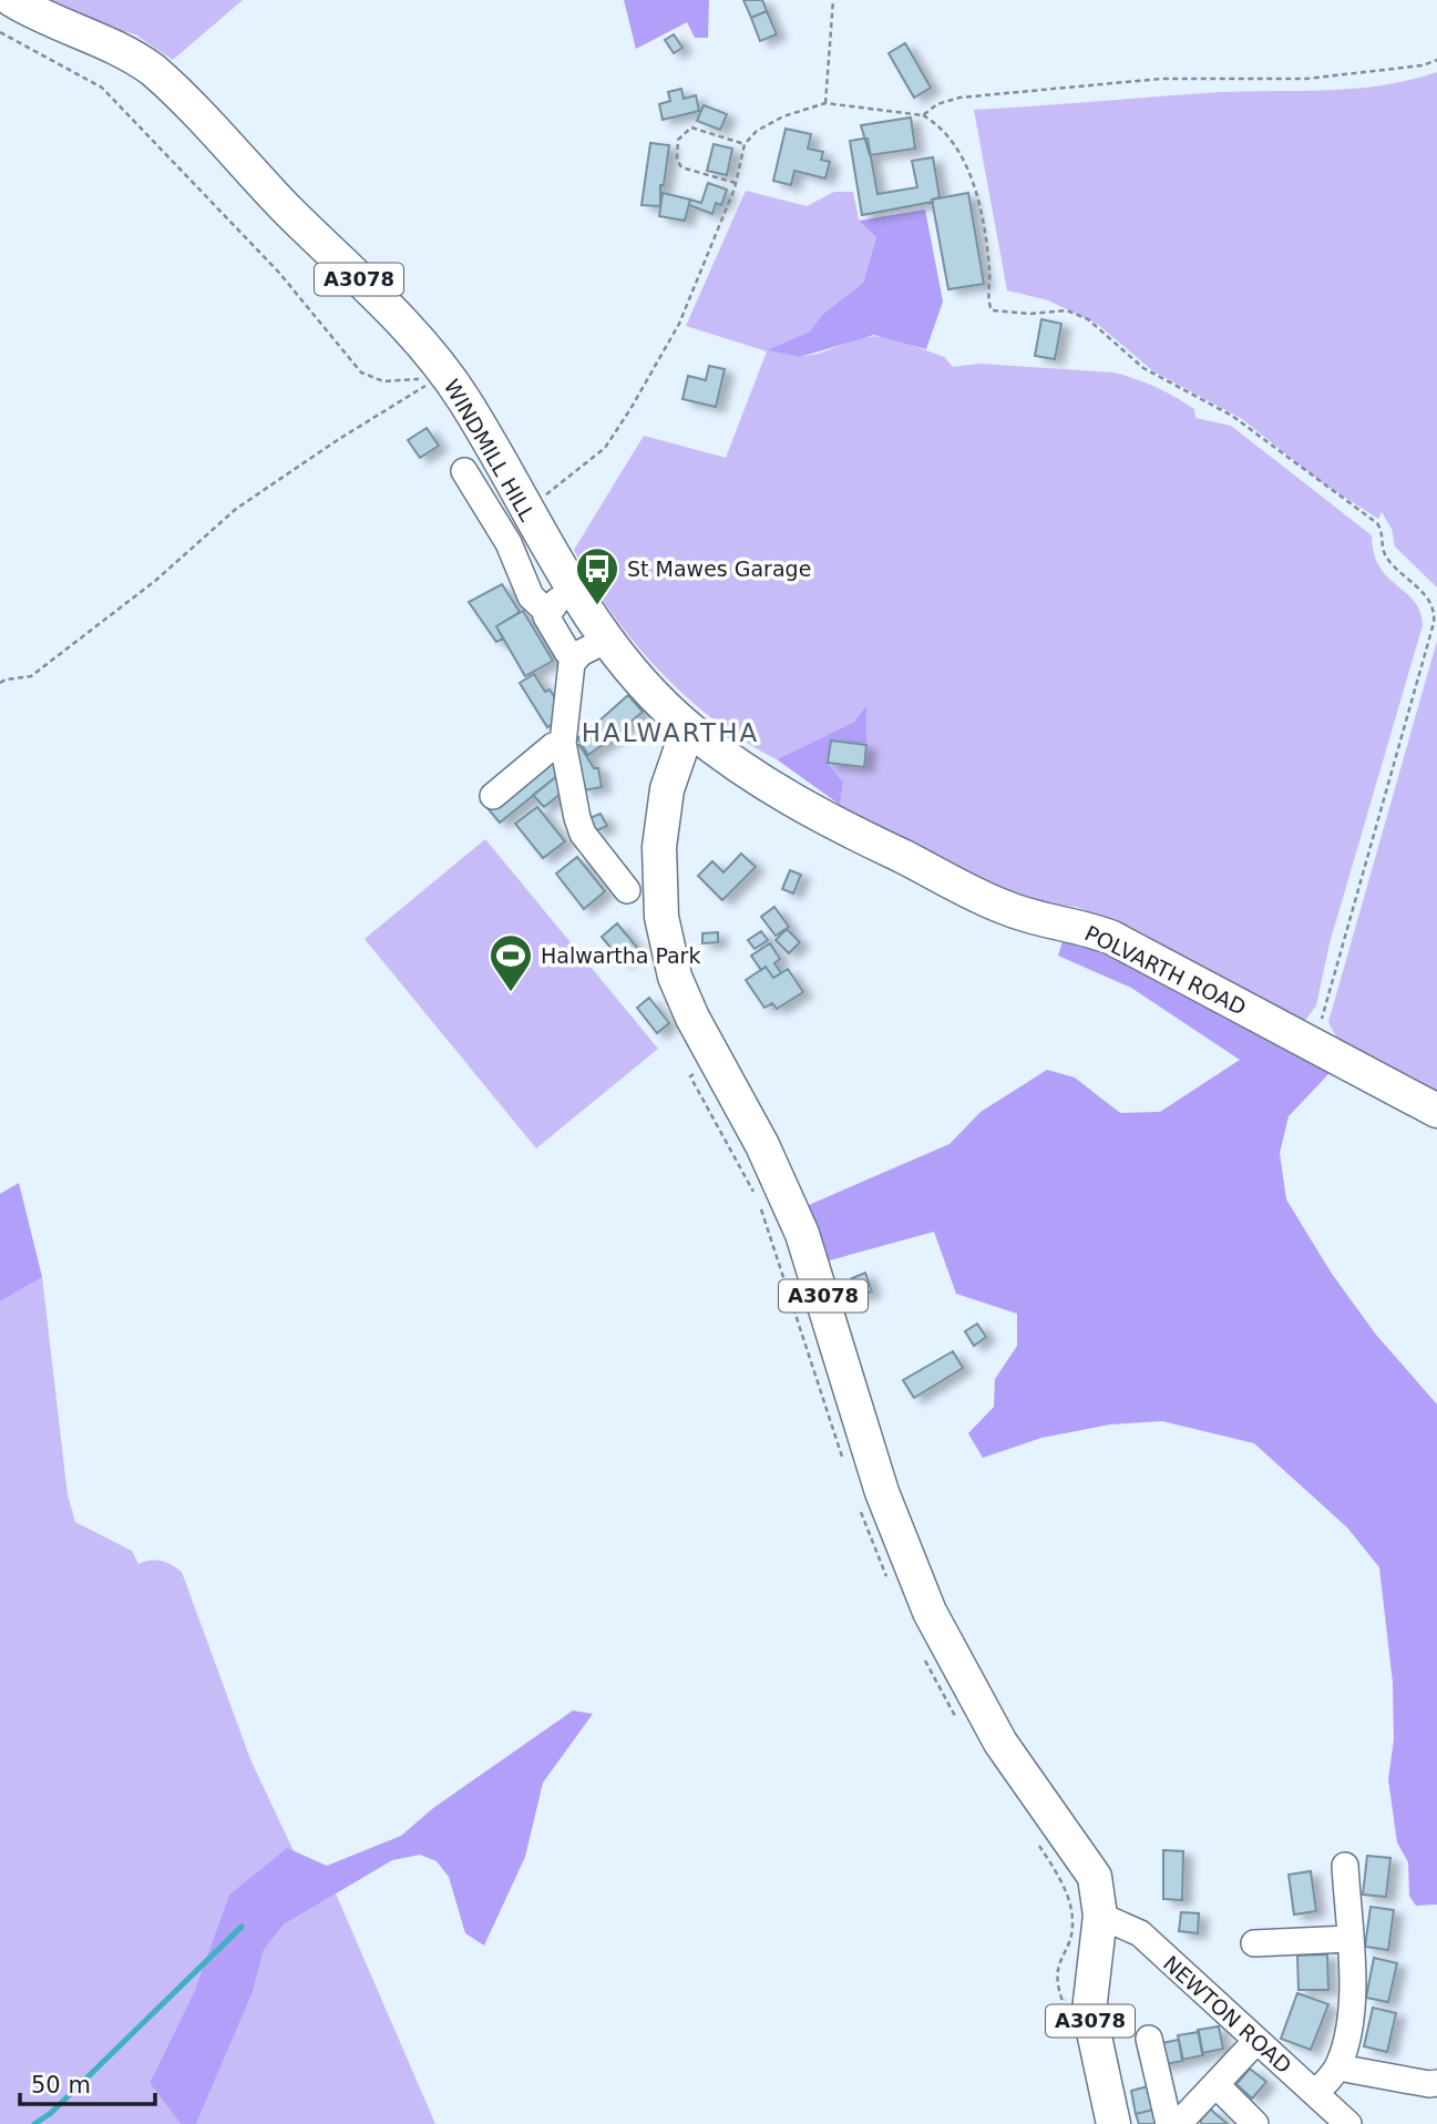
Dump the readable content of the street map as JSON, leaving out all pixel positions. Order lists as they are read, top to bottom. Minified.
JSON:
{"streets":{"main road":["A3078","WINDMILL HILL","POLVARTH ROAD"],"street":["NEWTON ROAD"]},"crossings":[["A3078","WINDMILL HILL"],["A3078","POLVARTH ROAD"],["A3078","NEWTON ROAD"],["WINDMILL HILL","POLVARTH ROAD"]],"districts":["HALWARTHA"],"places":{"bus stop":["St Mawes Garage"],"sports":["Halwartha Park"]},"scale_bar":"50 m"}
